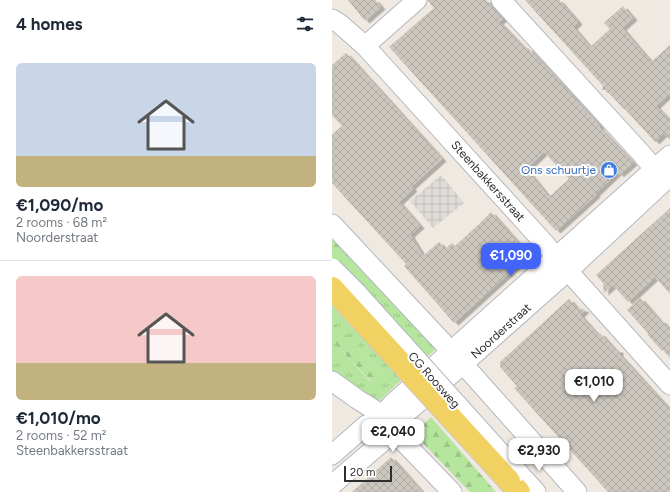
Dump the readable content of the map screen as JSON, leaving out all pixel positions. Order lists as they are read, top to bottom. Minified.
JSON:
{"streets":{"main road":["CG Roosweg"],"street":["Steenbakkersstraat","Noorderstraat"]},"crossings":[["Steenbakkersstraat","Noorderstraat"]],"places":{"shop":["Ons schuurtje"]},"scale_bar":"20 m","page":{"heading":"4 homes","list":[{"name":"€1,090/mo","note":"2 rooms · 68 m² · Noorderstraat"},{"name":"€1,010/mo","note":"2 rooms · 52 m² · Steenbakkersstraat"}],"price":["€1,090","€1,010","€2,040","€2,930"],"scale":"20 m"}}
